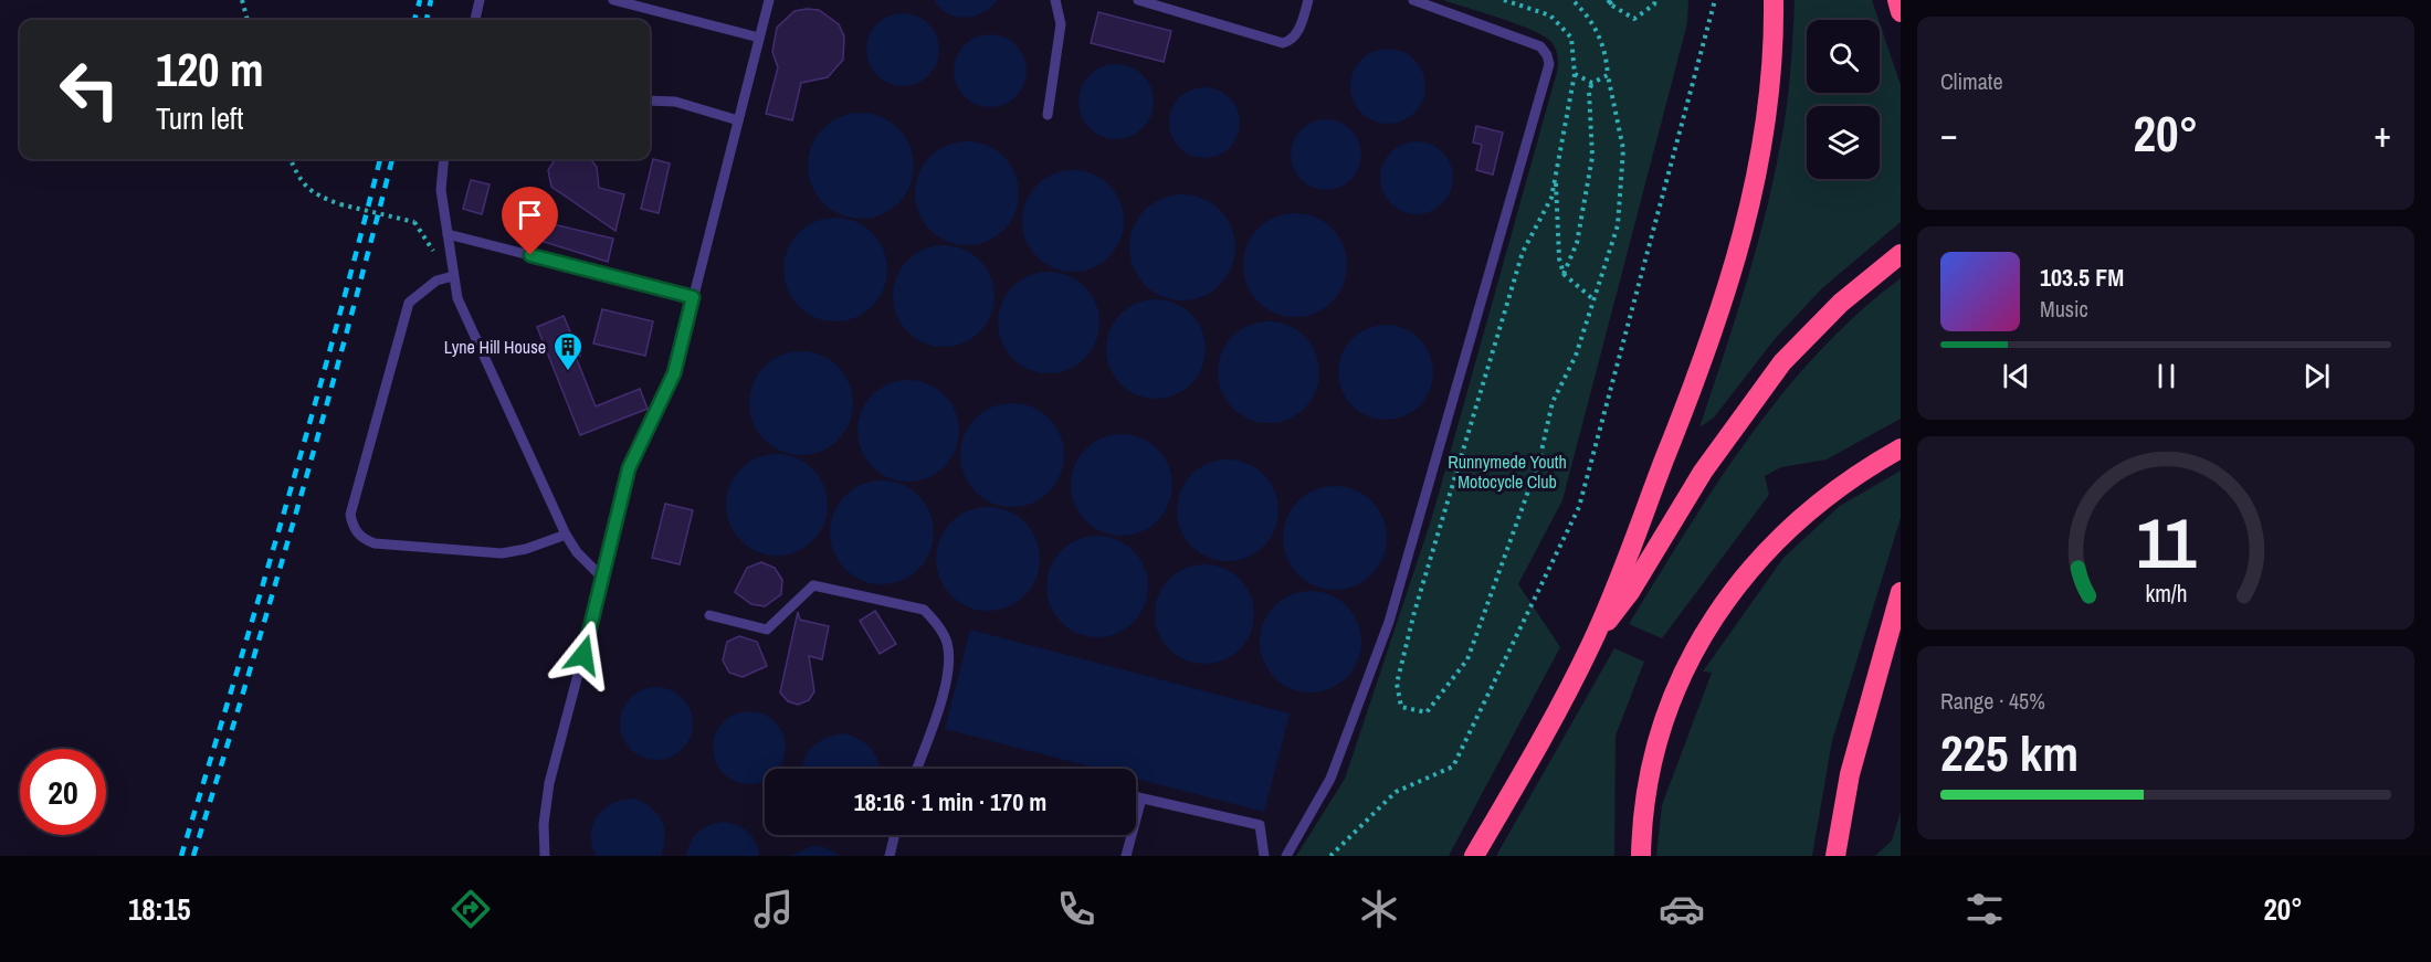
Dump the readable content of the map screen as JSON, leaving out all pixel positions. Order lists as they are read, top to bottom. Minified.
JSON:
{"parks":["Runnymede Youth Motocycle Club"],"places":{"building":["Lyne Hill House"]},"page":{"tile":["Climate",["Range · 45%","225 km"]],"turn":["120 m","Turn left"],"heat":["−","20°","+"],"song":["103.5 FM","Music"],"limit":"20","trip":"18:16 · 1 min · 170 m","tabs":["18:15","20°"],"gauge":["11","km/h"]}}
